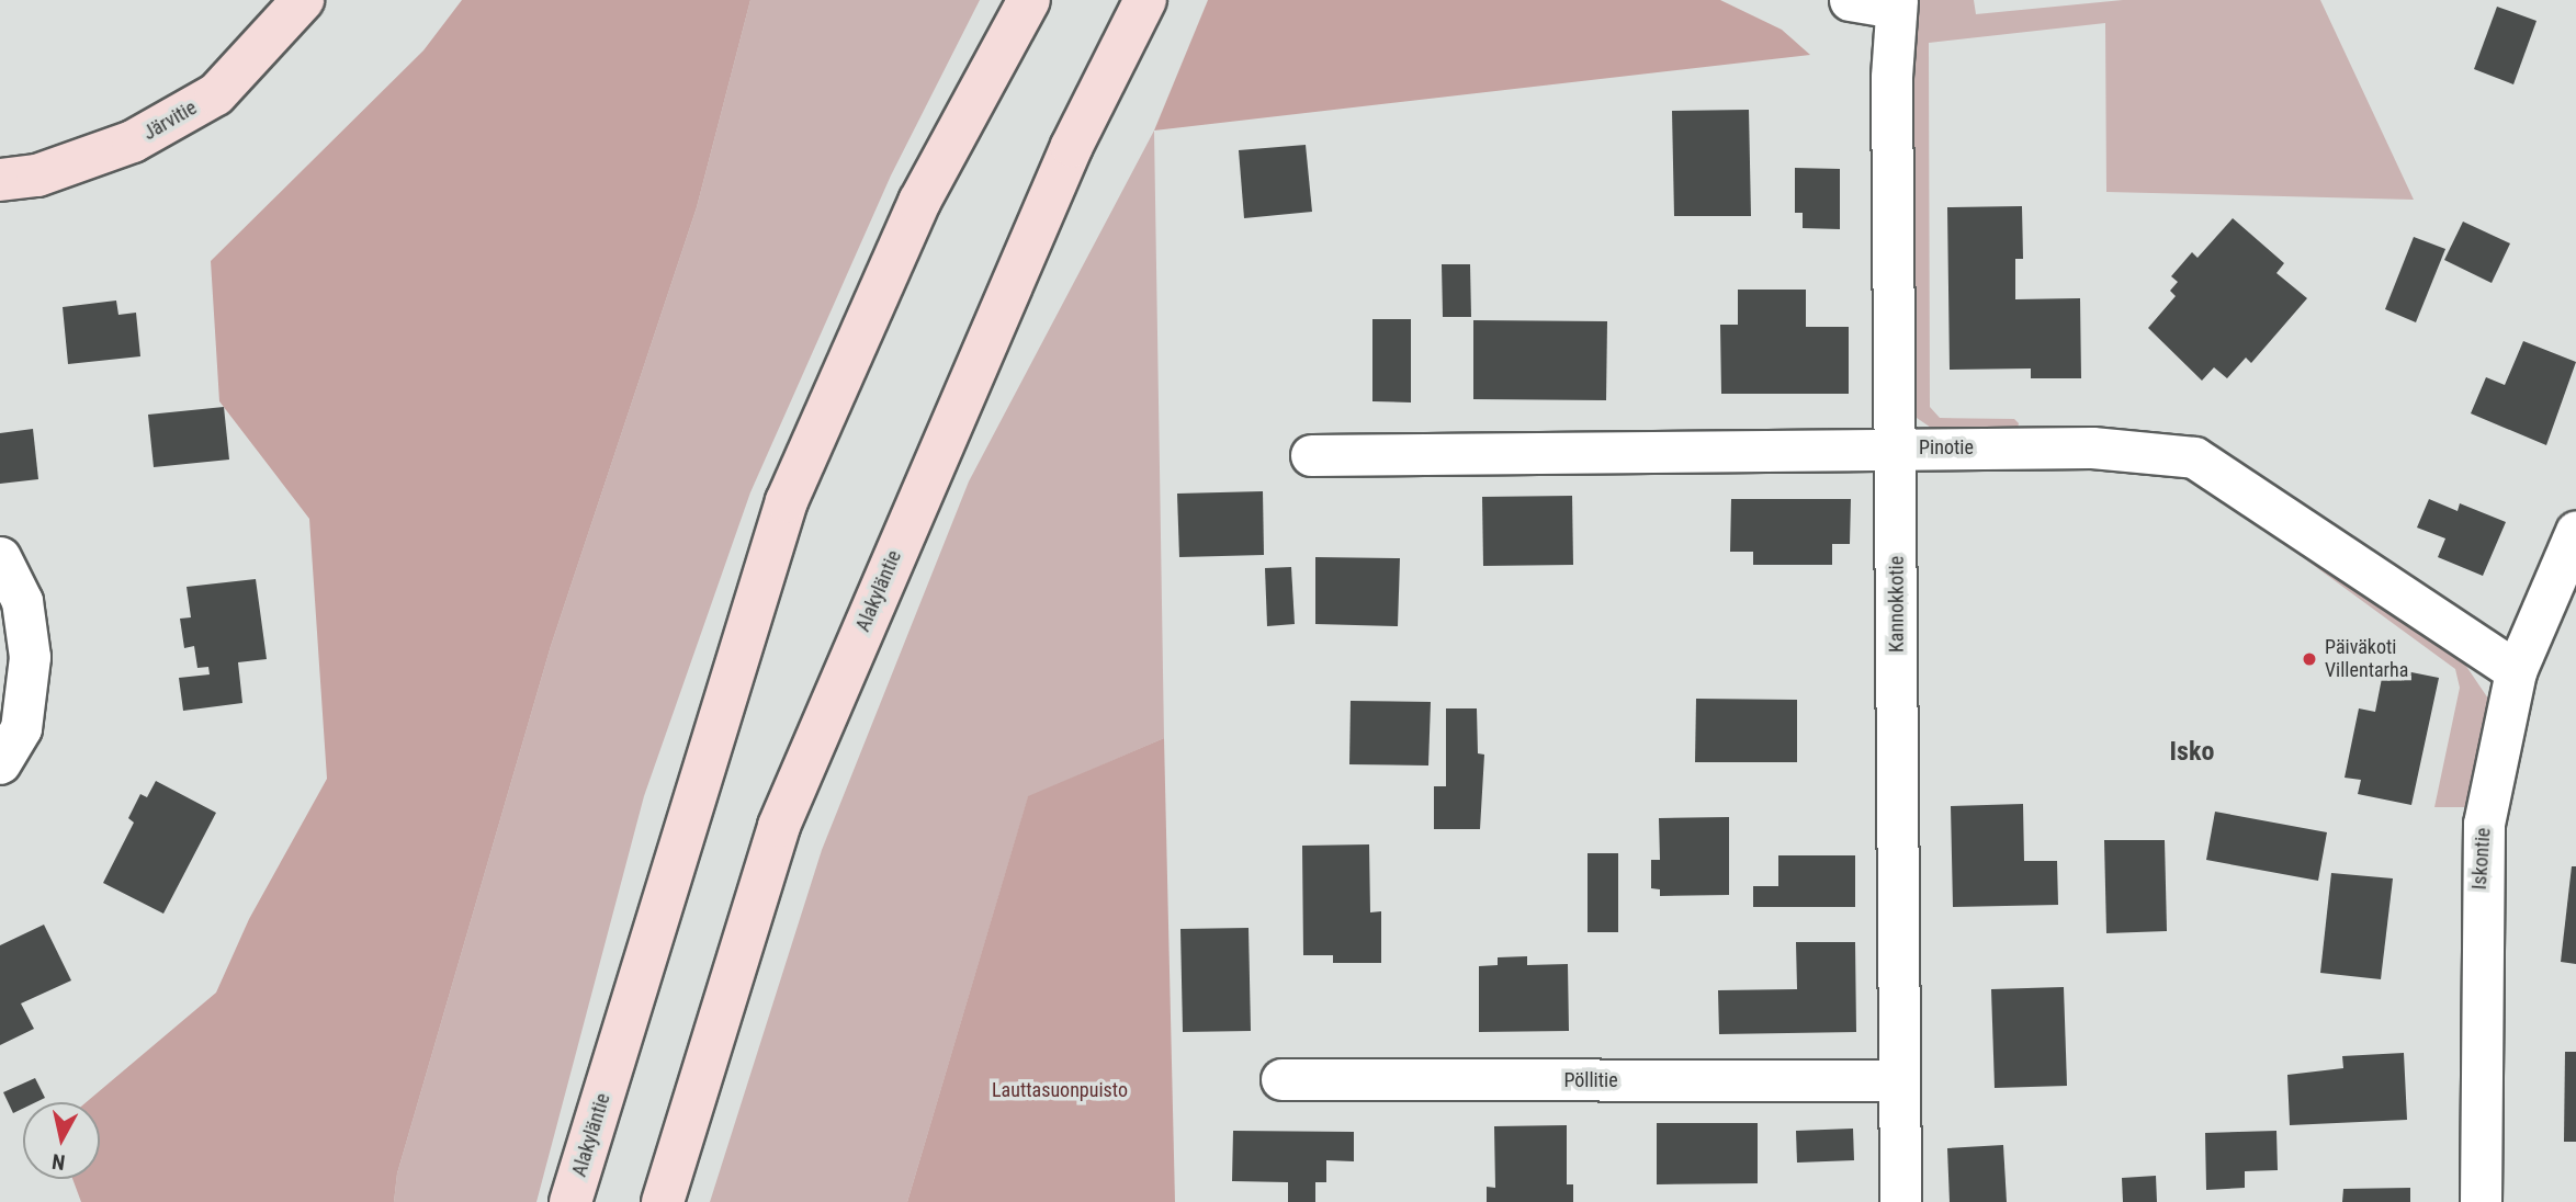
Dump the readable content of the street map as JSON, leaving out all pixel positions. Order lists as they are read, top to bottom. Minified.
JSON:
{"streets":{"main road":["Järvitie","Alakyläntie"],"street":["Pinotie","Kannokkotie","Iskontie","Pöllitie"]},"crossings":[["Pinotie","Kannokkotie"],["Pinotie","Iskontie"],["Kannokkotie","Pöllitie"]],"districts":["Isko"],"parks":["Lauttasuonpuisto"],"places":["Päiväkoti Villentarha"],"north":"bottom"}
